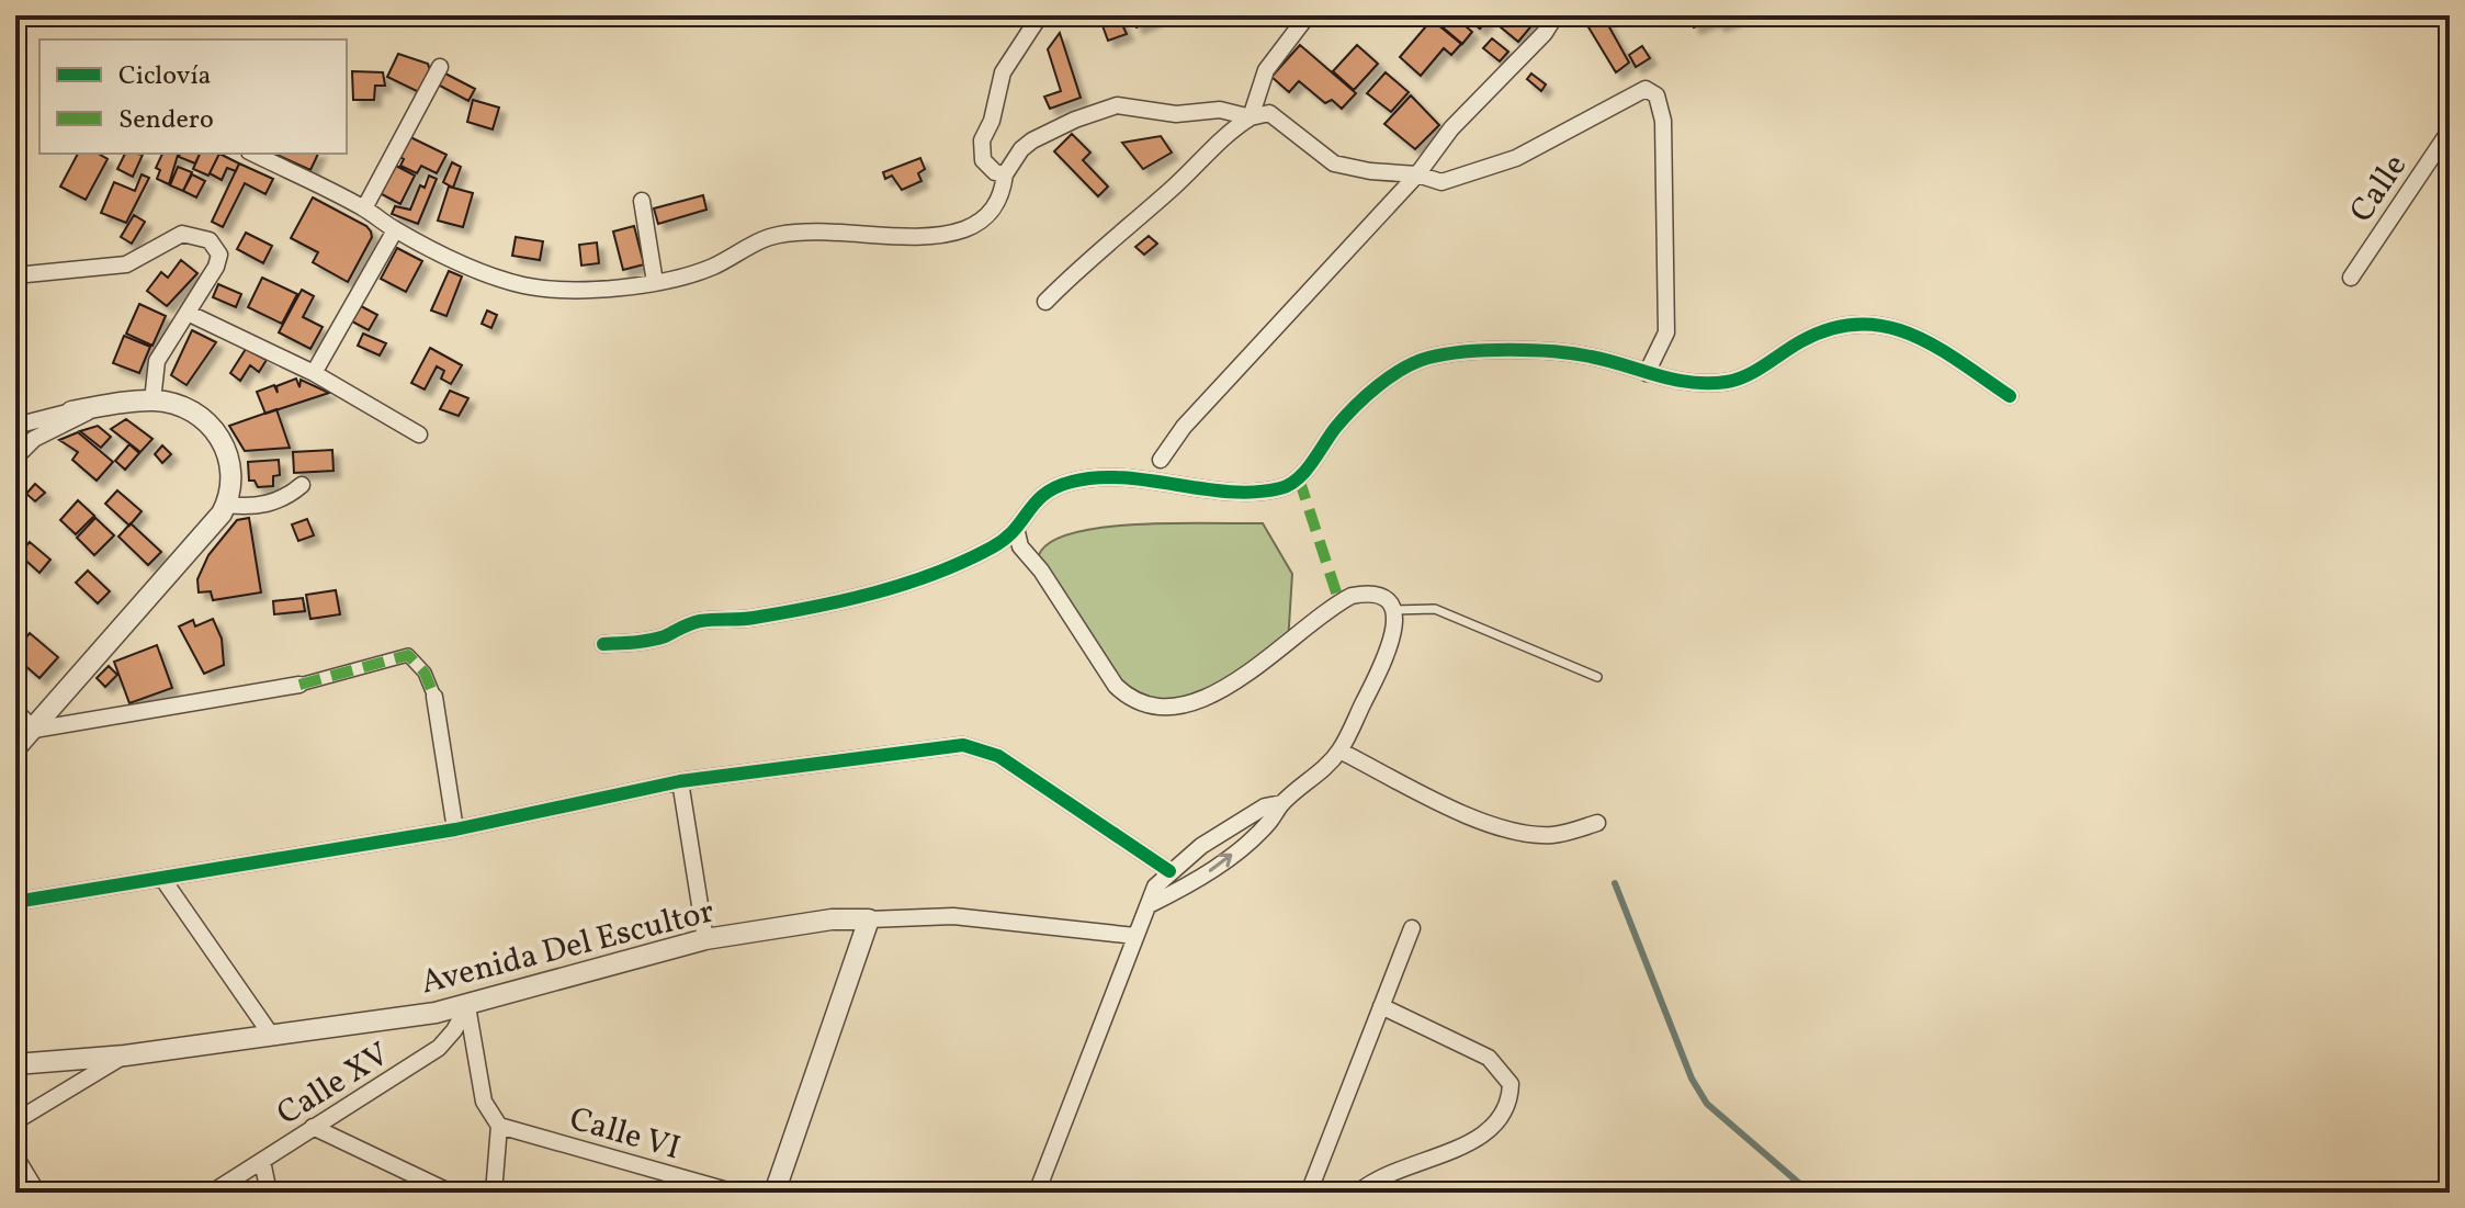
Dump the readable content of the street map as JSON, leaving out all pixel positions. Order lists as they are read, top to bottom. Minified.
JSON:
{"streets":{"street":["Calle","Avenida Del Escultor","Calle XV","Calle VI"]},"crossings":[["Avenida Del Escultor","Calle XV"]],"legend":["Ciclovía","Sendero"]}
